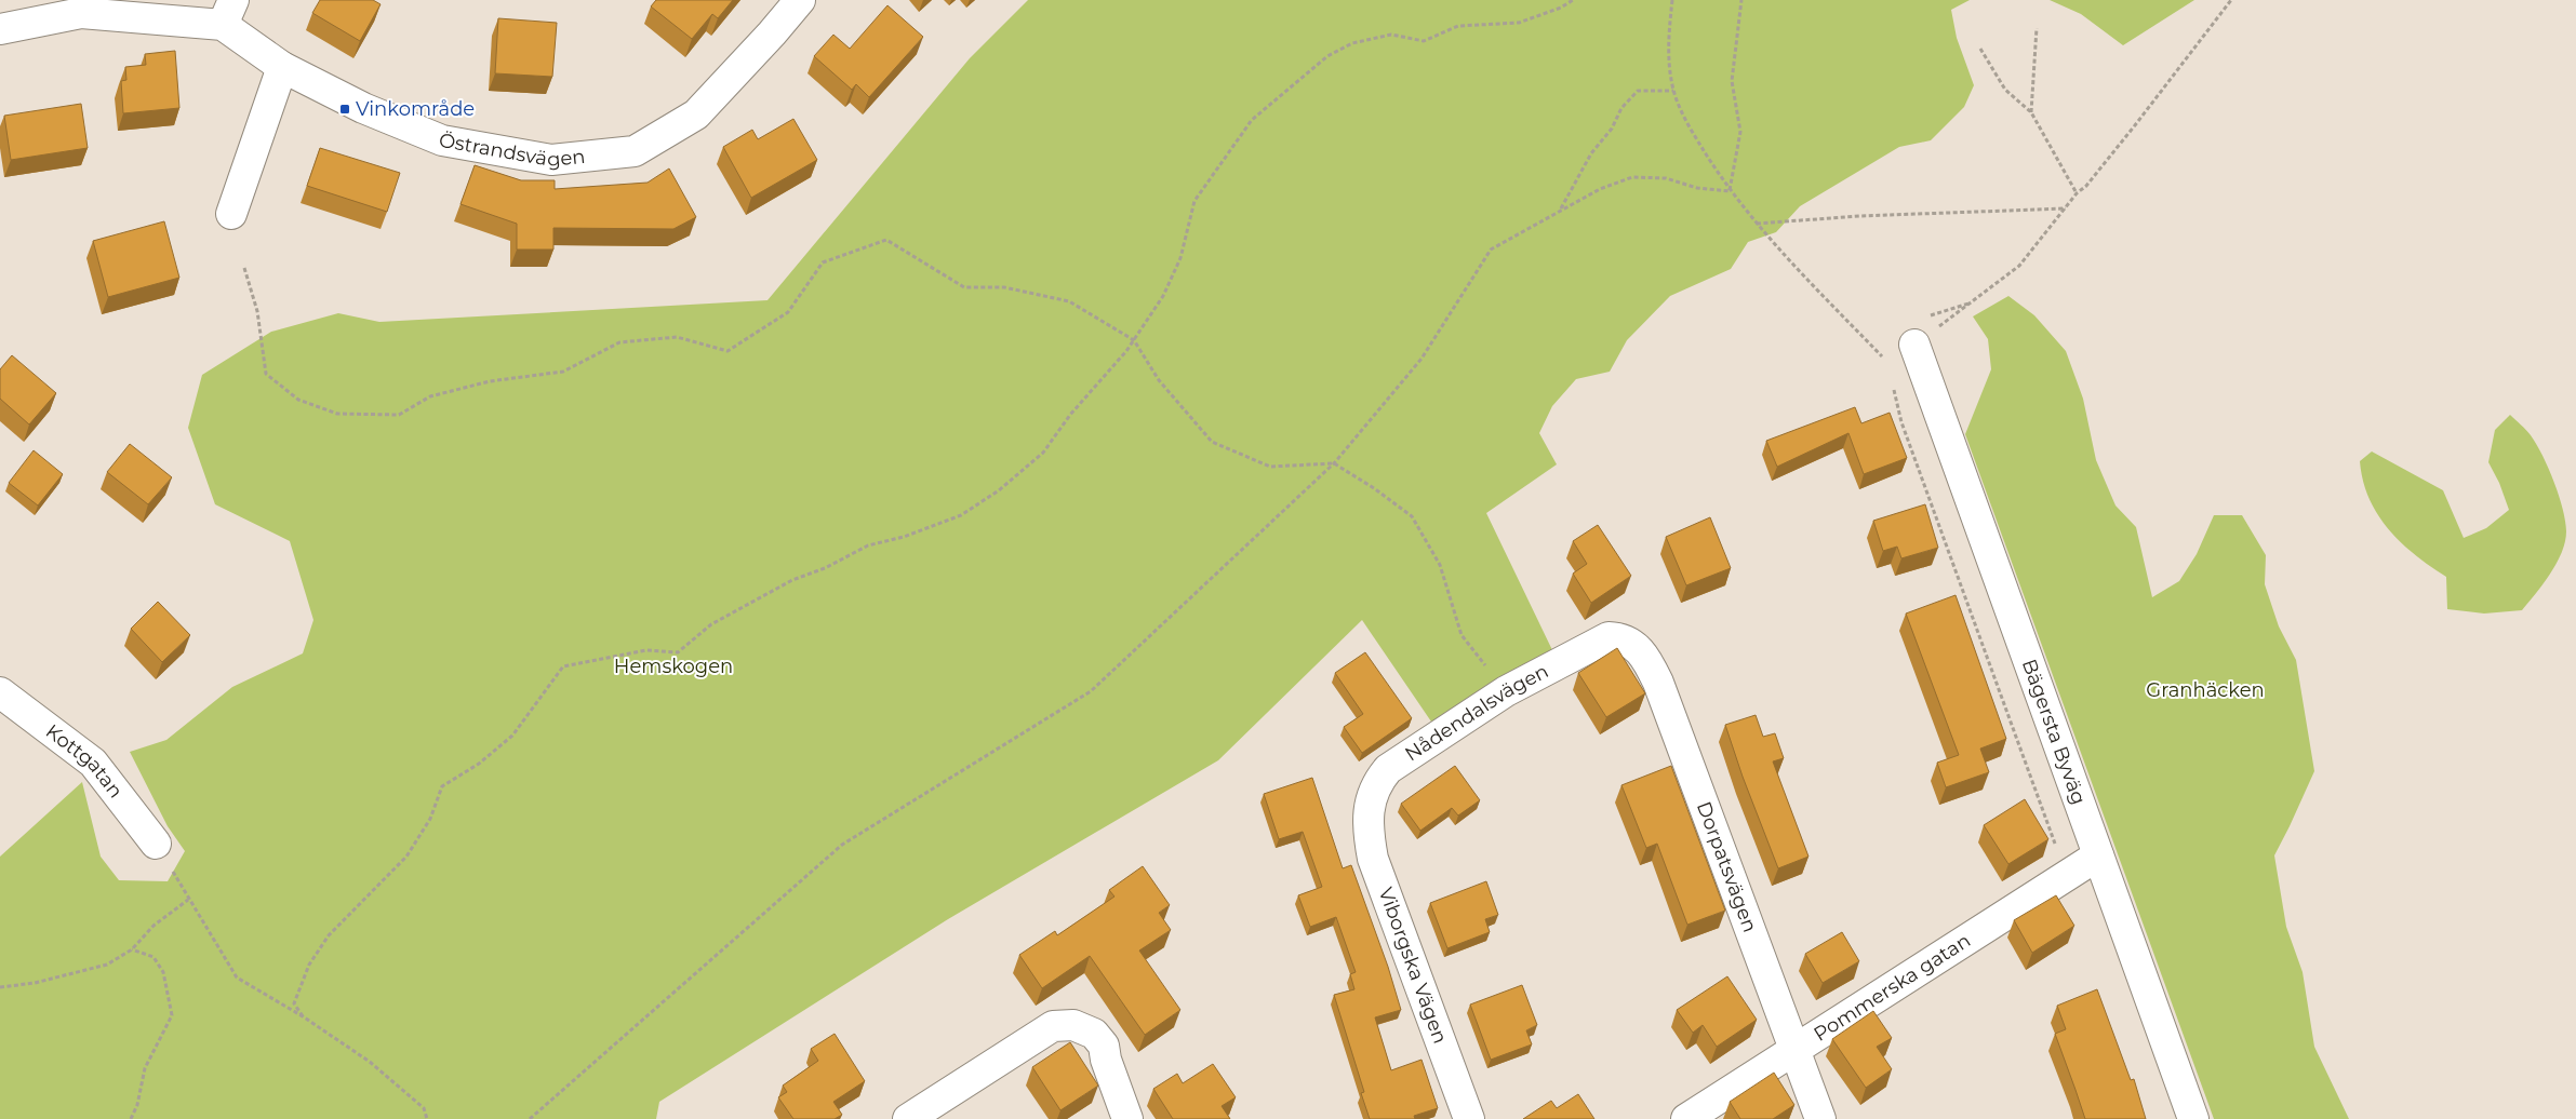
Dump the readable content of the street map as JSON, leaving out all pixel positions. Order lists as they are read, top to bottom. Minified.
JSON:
{"streets":{"street":["Östrandsvägen","Nådendalsvägen","Bägersta Byväg","Kottgatan","Dorpatsvägen","Viborgska Vägen","Pommerska gatan"]},"crossings":[["Nådendalsvägen","Dorpatsvägen"],["Nådendalsvägen","Viborgska Vägen"],["Bägersta Byväg","Pommerska gatan"],["Dorpatsvägen","Pommerska gatan"]],"parks":["Hemskogen","Granhäcken"],"places":{"transit":["Vinkområde"]}}
